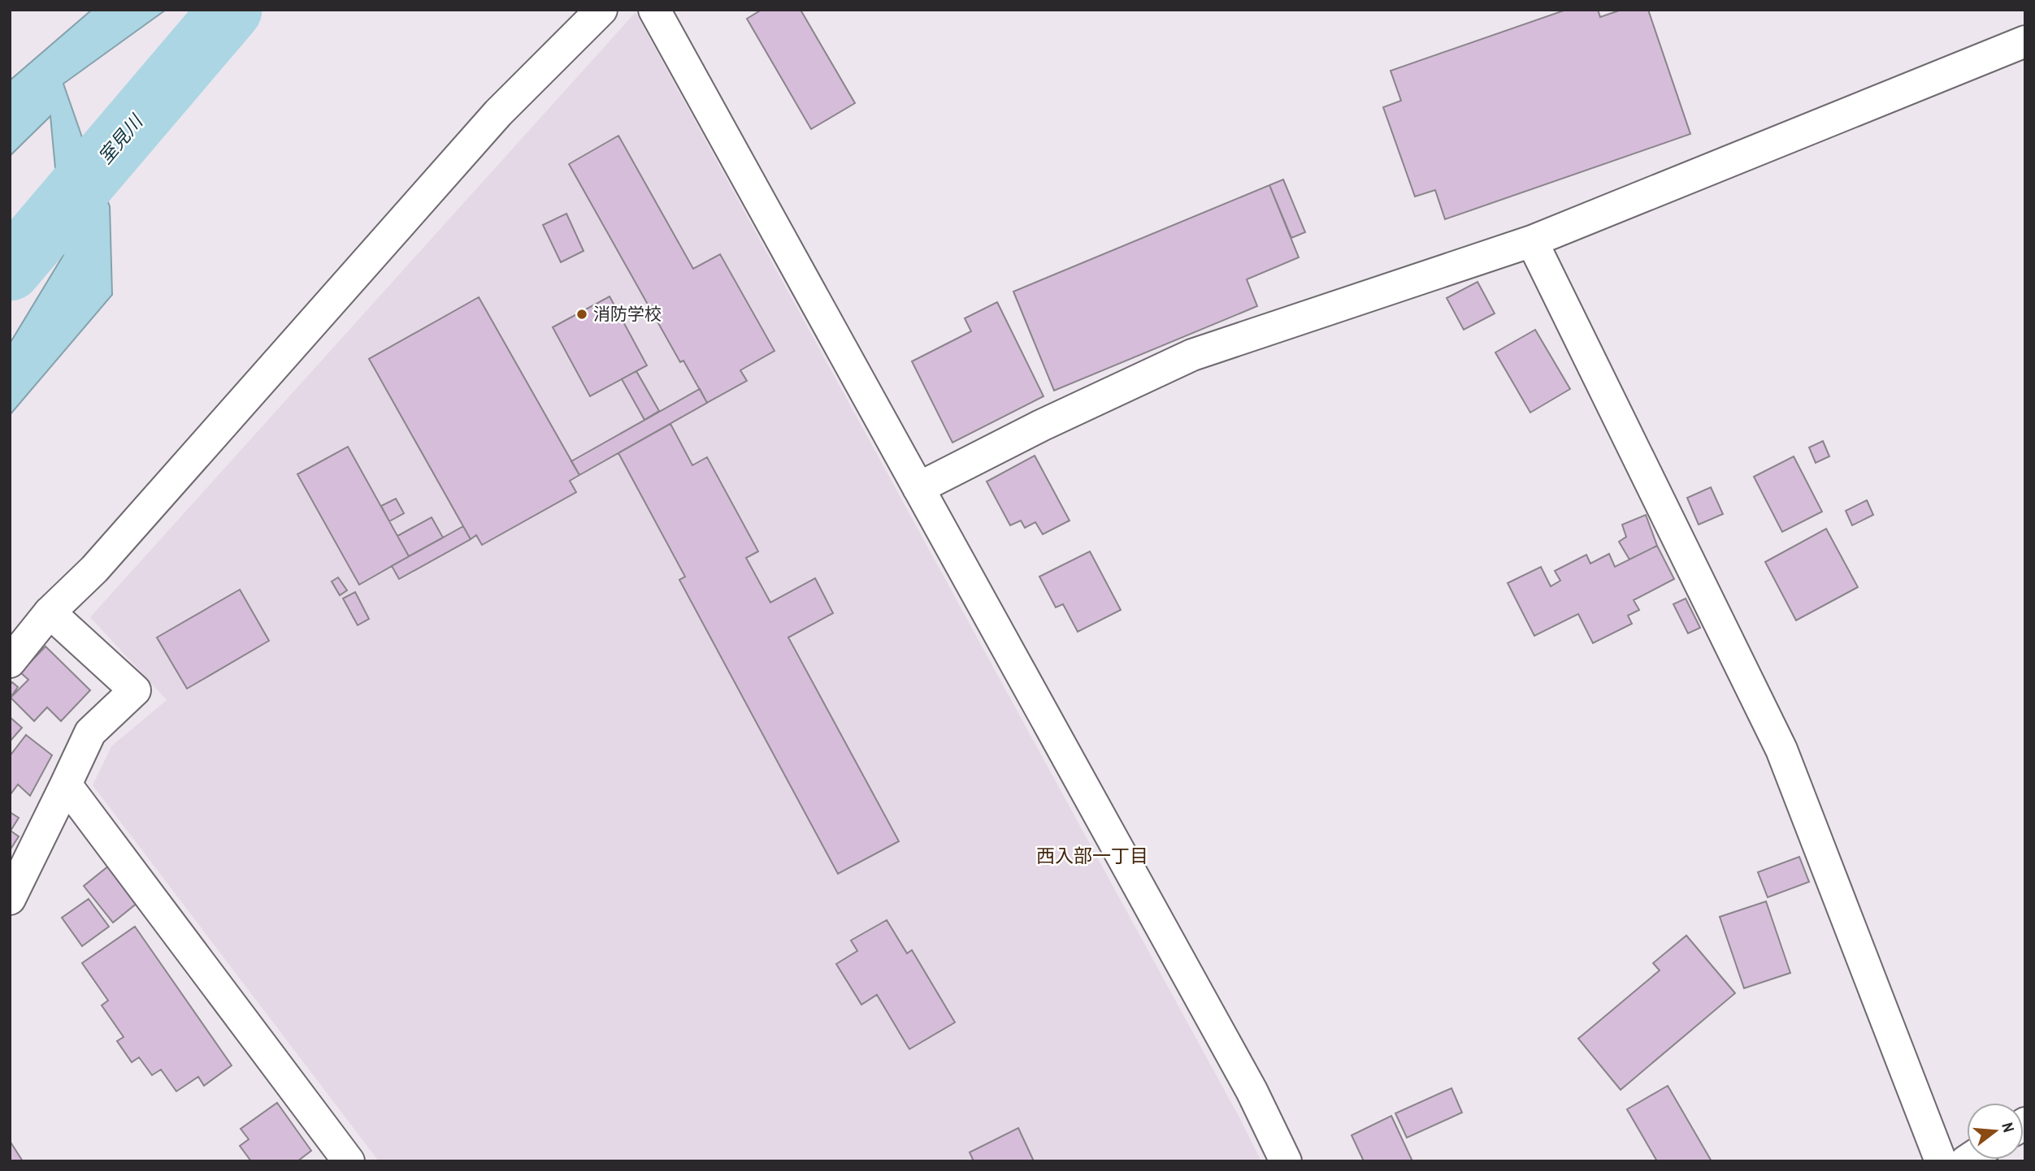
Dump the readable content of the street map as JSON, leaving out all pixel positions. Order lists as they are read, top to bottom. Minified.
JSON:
{"districts":["西入部一丁目"],"water":["室見川"],"places":["消防学校"],"north":"right"}
